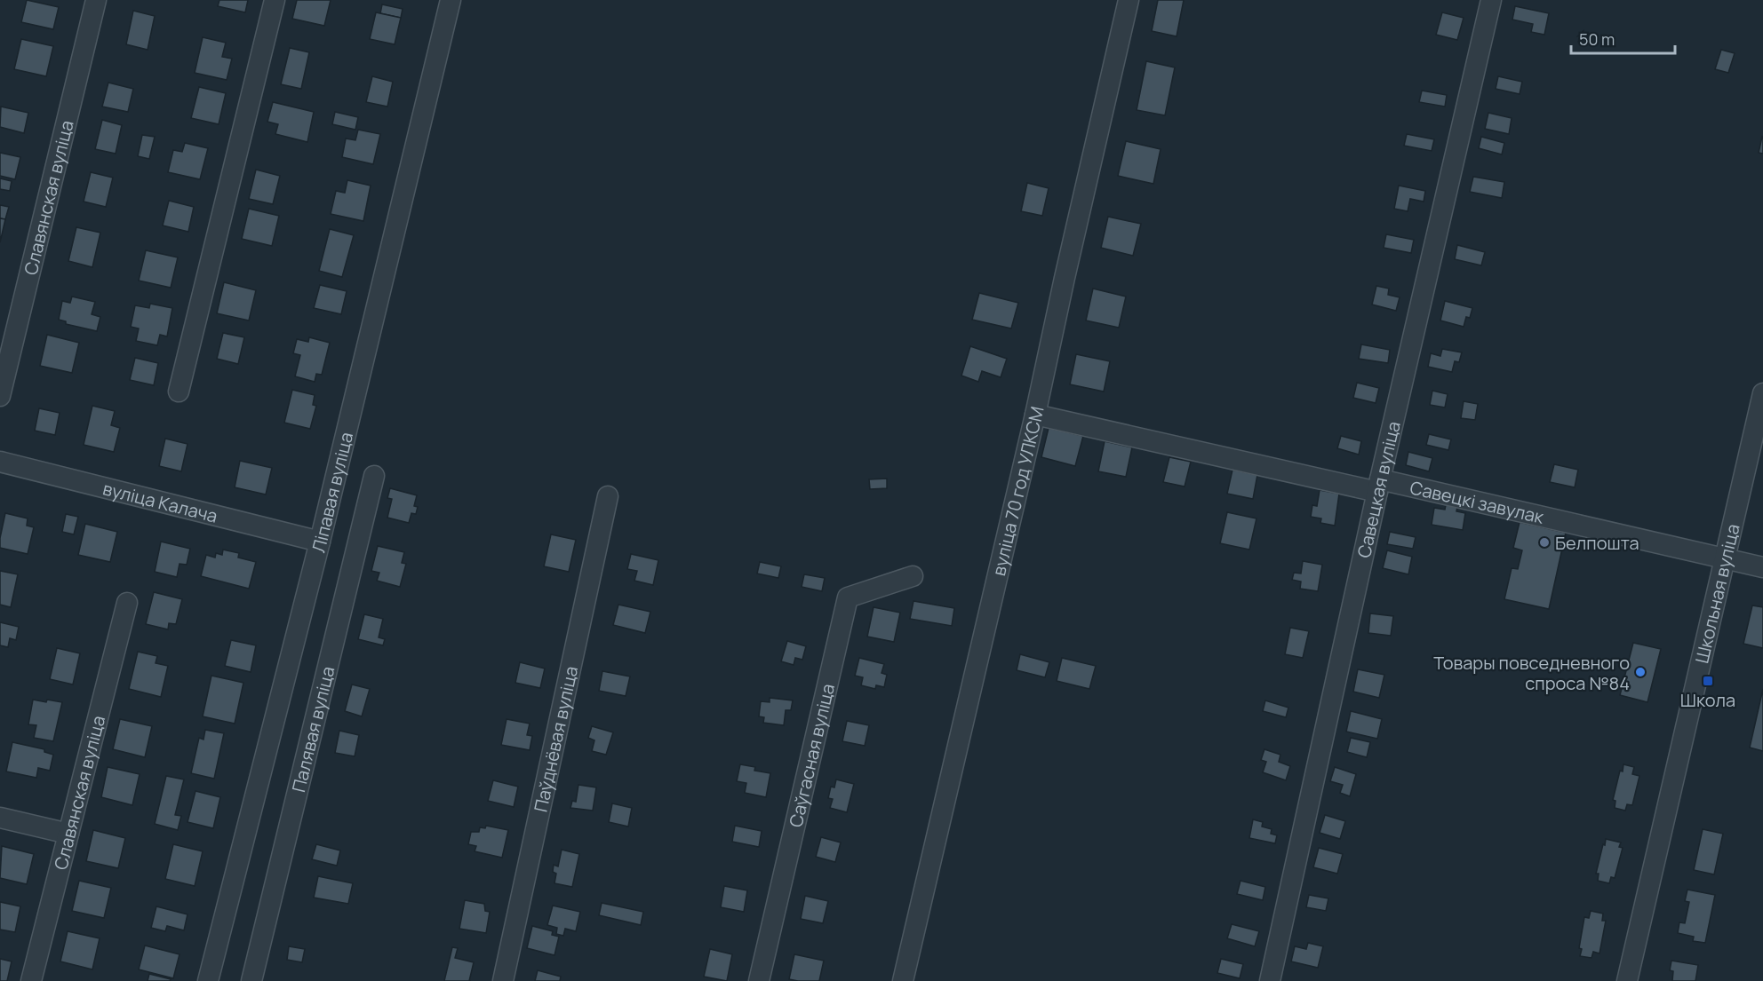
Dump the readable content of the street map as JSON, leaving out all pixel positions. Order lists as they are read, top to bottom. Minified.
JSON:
{"streets":{"street":["Славянская вуліца","Савецкая вуліца","Ліпавая вуліца","вуліца 70 год УЛКСМ","вуліца Калача","Савецкі завулак","Школьная вуліца","Палявая вуліца","Паўднёвая вуліца","Саўгасная вуліца"]},"crossings":[["Савецкая вуліца","Савецкі завулак"],["Ліпавая вуліца","вуліца Калача"],["вуліца 70 год УЛКСМ","Савецкі завулак"],["Савецкі завулак","Школьная вуліца"]],"places":{"other":["Белпошта","Товары повседневного спроса №84"],"transit":["Школа"]},"scale_bar":"50 m"}
